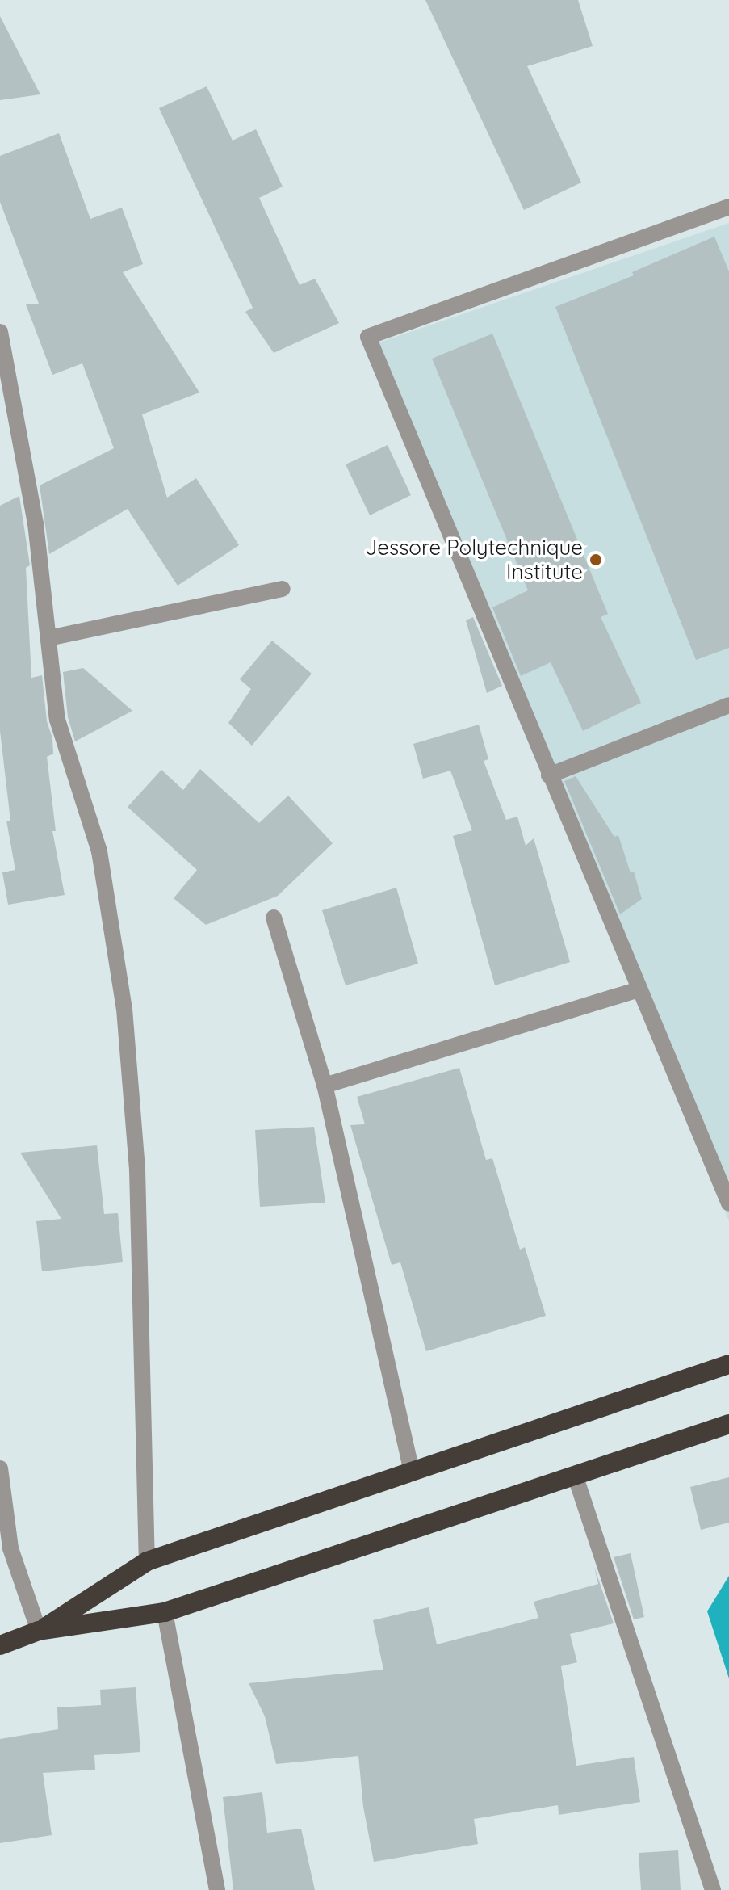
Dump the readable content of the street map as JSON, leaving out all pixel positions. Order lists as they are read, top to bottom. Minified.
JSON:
{"places":["Jessore Polytechnique Institute"]}
